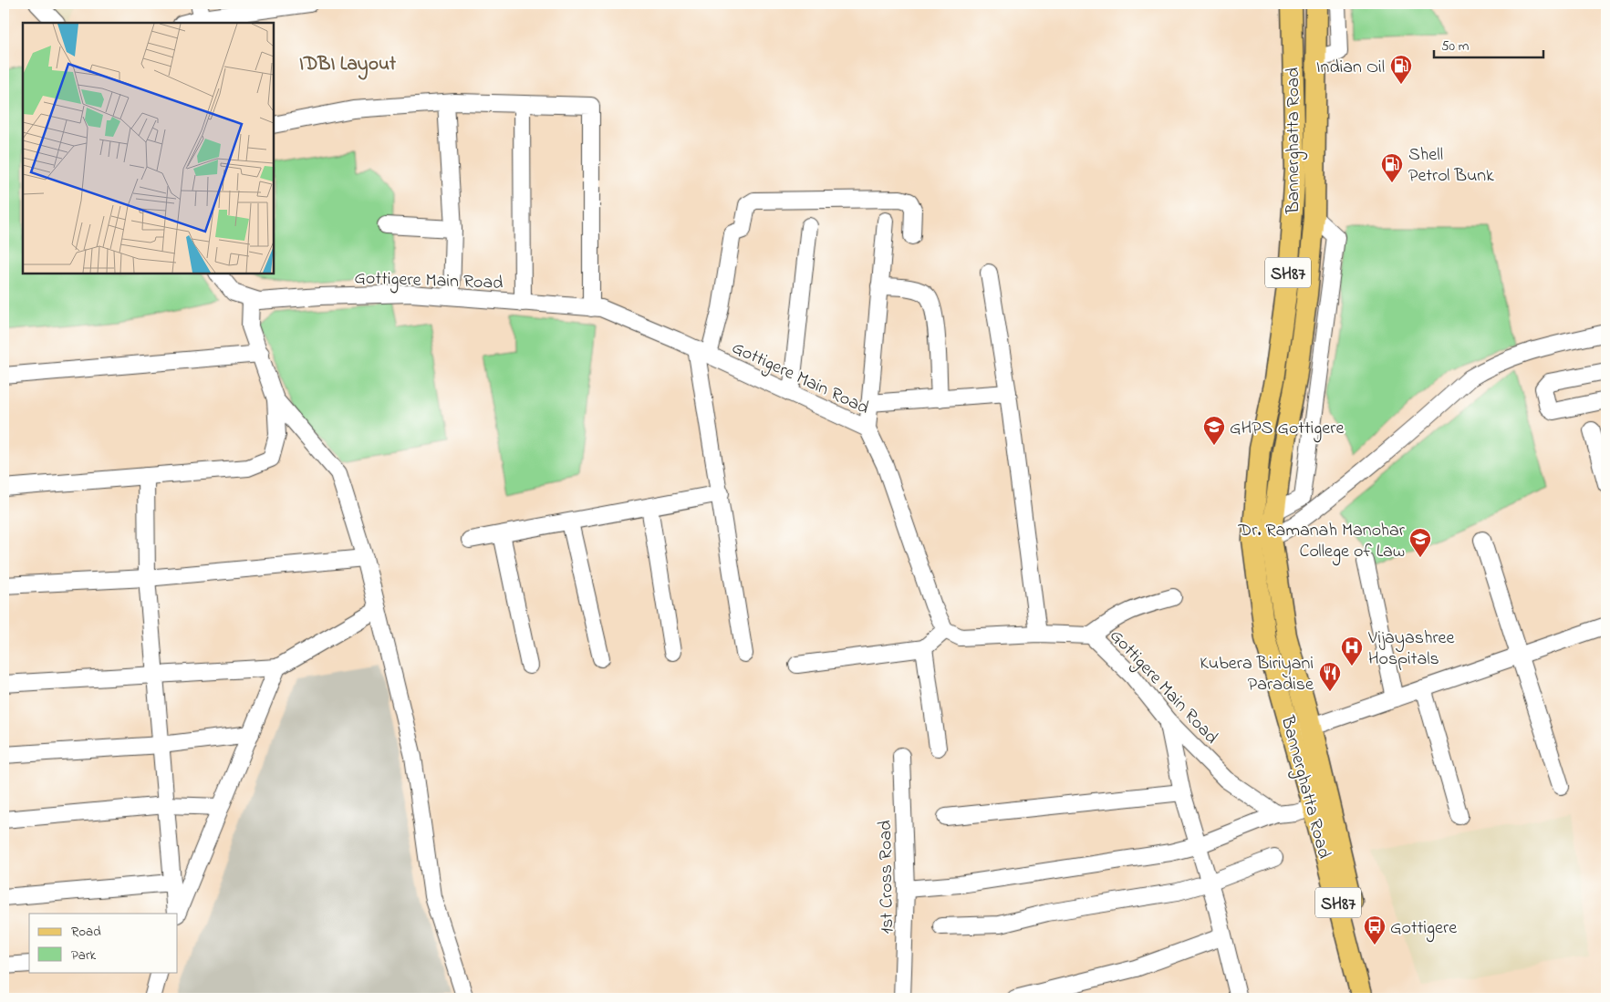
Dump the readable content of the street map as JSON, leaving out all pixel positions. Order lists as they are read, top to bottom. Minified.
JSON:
{"streets":{"main road":["Bannerghatta Road","SH87"],"street":["Gottigere Main Road","1st Cross Road"]},"districts":["IDBI Layout"],"places":{"fuel station":["Indian Oil","Shell Petrol Bunk"],"school or university":["GHPS Gottigere","Dr. Ramanah Manohar College of Law"],"hospital":["Vijayashree Hospitals"],"restaurant":["Kubera Biriyani Paradise"],"bus stop":["Gottigere"]},"legend":["Road","Park"],"scale_bar":"50 m"}
